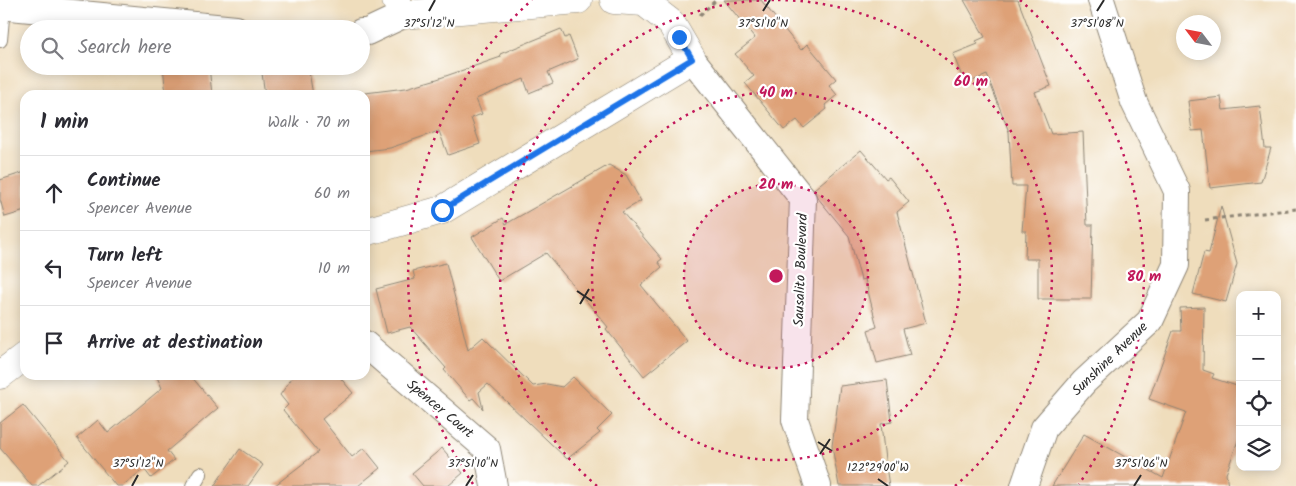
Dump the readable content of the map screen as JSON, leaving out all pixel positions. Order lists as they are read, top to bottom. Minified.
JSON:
{"streets":{"street":["Sausalito Boulevard","Sunshine Avenue","Spencer Court"]},"north":"top left","page":{"search":"Search here","heading":["1 min","Walk · 70 m"],"list":[["Continue","Spencer Avenue","60 m"],["Turn left","Spencer Avenue","10 m"],"Arrive at destination"],"map_buttons":["+","−"]},"coordinates":["37°51'12\"N","37°51'10\"N","37°51'08\"N","37°51'06\"N","122°29'00\"W"],"rings":["60 m","40 m","20 m","80 m"]}
